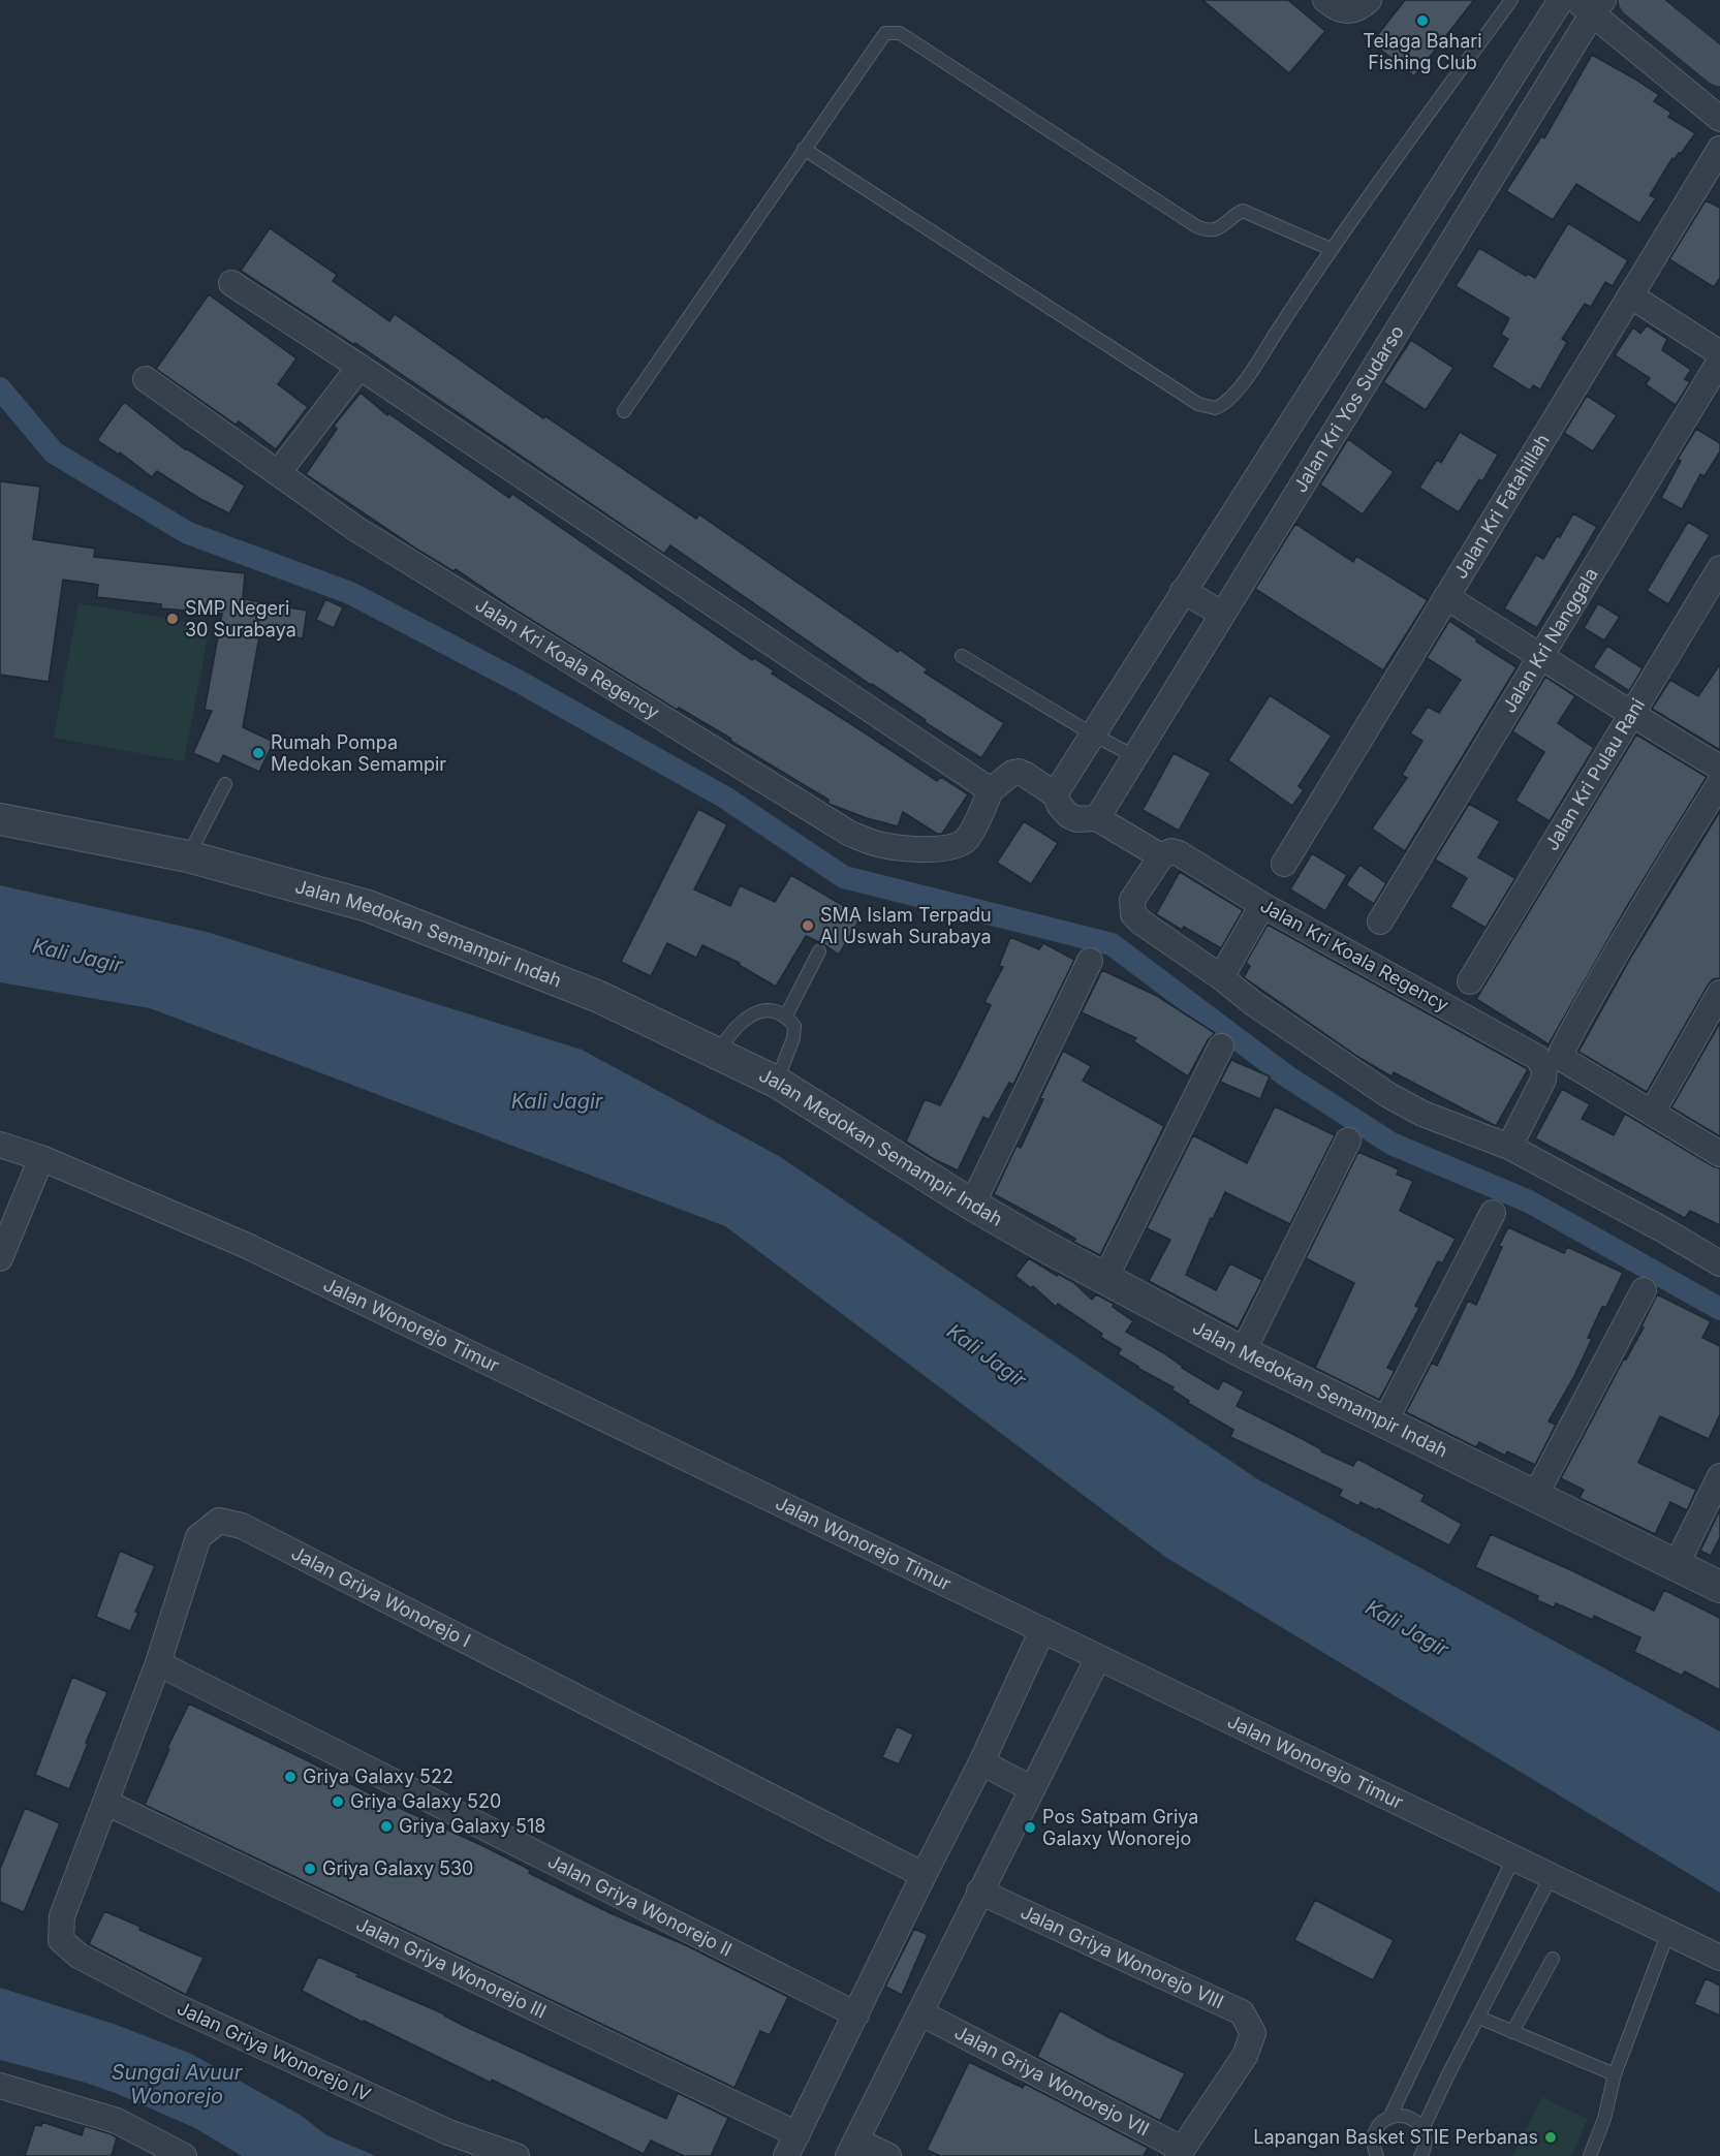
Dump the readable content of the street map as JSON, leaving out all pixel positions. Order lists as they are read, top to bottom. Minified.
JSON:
{"streets":{"street":["Jalan Kri Yos Sudarso","Jalan Kri Fatahillah","Jalan Kri Nanggala","Jalan Kri Koala Regency","Jalan Kri Pulau Rani","Jalan Medokan Semampir Indah","Jalan Wonorejo Timur","Jalan Griya Wonorejo I","Jalan Griya Wonorejo II","Jalan Griya Wonorejo VIII","Jalan Griya Wonorejo III","Jalan Griya Wonorejo IV","Jalan Griya Wonorejo VII"]},"crossings":[["Jalan Kri Yos Sudarso","Jalan Kri Koala Regency"],["Jalan Griya Wonorejo I","Jalan Griya Wonorejo II"],["Jalan Griya Wonorejo I","Jalan Griya Wonorejo III"],["Jalan Griya Wonorejo I","Jalan Griya Wonorejo IV"],["Jalan Griya Wonorejo VIII","Jalan Griya Wonorejo VII"]],"water":["Kali Jagir","Sungai Avuur Wonorejo"],"places":["Telaga Bahari Fishing Club","SMP Negeri 30 Surabaya","Rumah Pompa Medokan Semampir","SMA Islam Terpadu Al Uswah Surabaya","Griya Galaxy 522","Griya Galaxy 520","Griya Galaxy 518","Pos Satpam Griya Galaxy Wonorejo","Griya Galaxy 530","Lapangan Basket STIE Perbanas"]}
